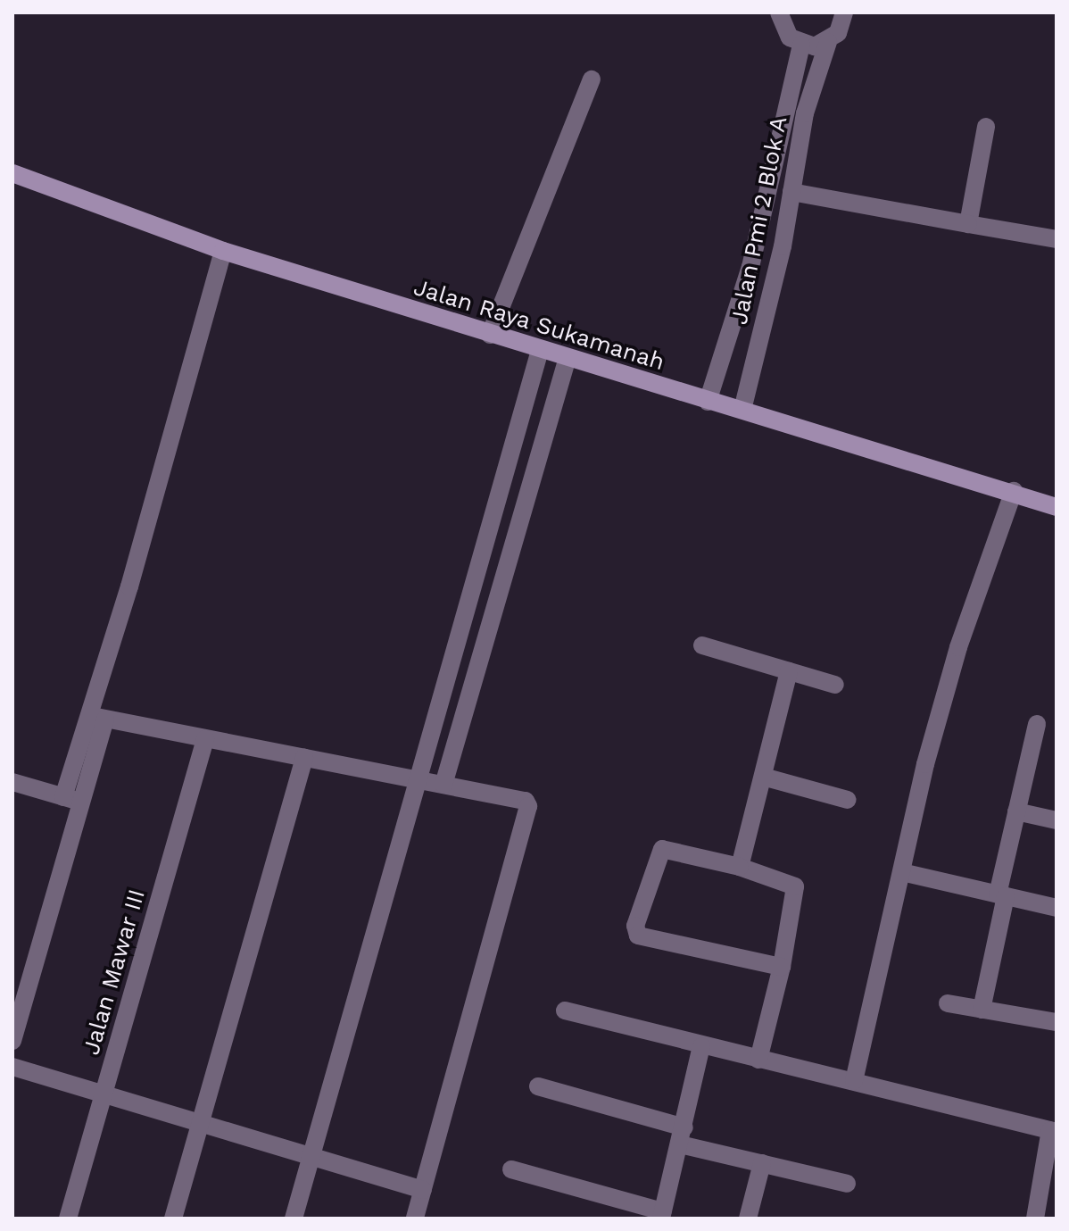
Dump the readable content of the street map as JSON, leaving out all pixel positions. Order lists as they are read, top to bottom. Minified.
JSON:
{"streets":{"street":["Jalan Pmi 2 Blok A","Jalan Raya Sukamanah","Jalan Mawar III"]},"crossings":[["Jalan Pmi 2 Blok A","Jalan Raya Sukamanah"]]}
